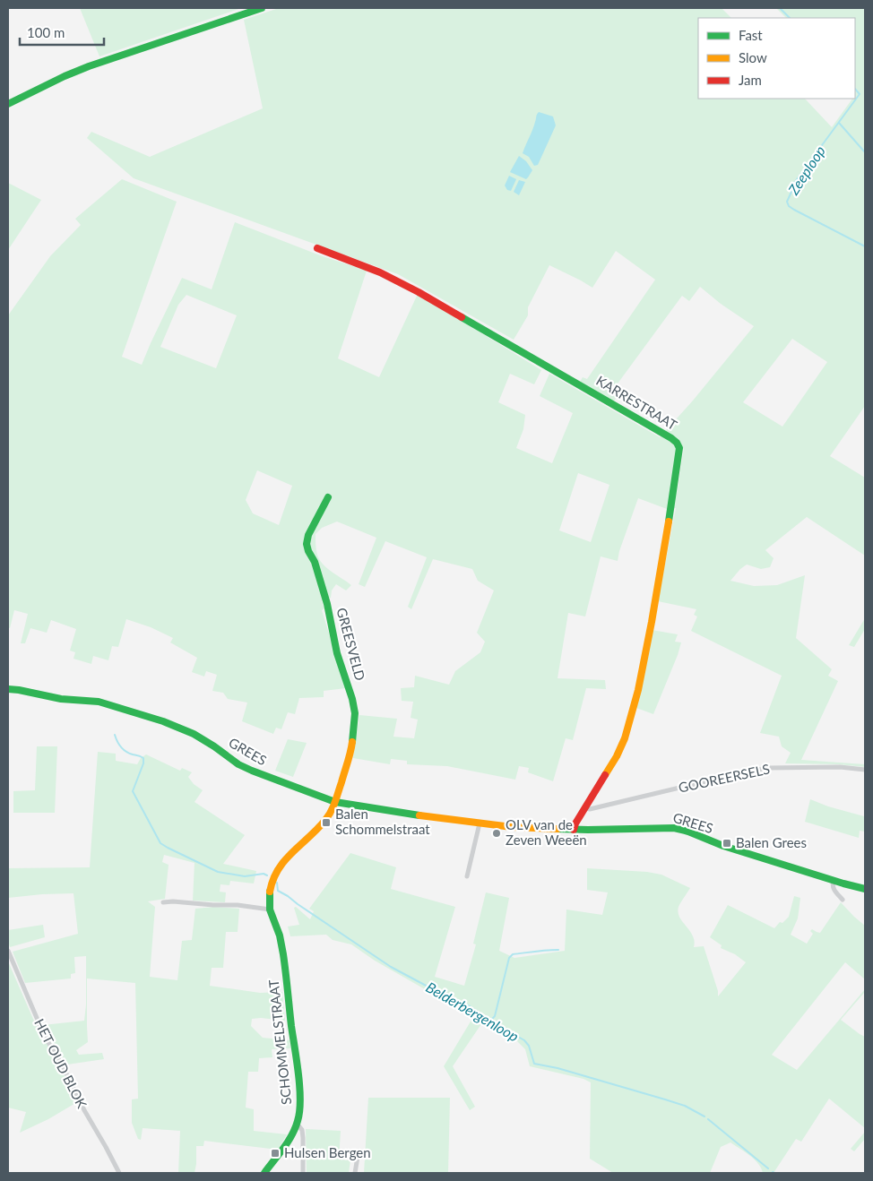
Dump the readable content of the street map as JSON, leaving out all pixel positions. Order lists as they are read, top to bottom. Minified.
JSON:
{"streets":{"street":["KARRESTRAAT","GREESVELD","GREES","GOOREERSELS","SCHOMMELSTRAAT","HET OUD BLOK"]},"crossings":[["KARRESTRAAT","GREES"],["KARRESTRAAT","GOOREERSELS"],["GREESVELD","GREES"],["GREESVELD","SCHOMMELSTRAAT"],["GREES","SCHOMMELSTRAAT"]],"water":["Zeeploop","Belderbergenloop"],"places":{"transit":["Balen Schommelstraat","Balen Grees","Hulsen Bergen"],"other":["OLV van de Zeven Weeën"]},"legend":["Fast","Slow","Jam"],"scale_bar":"100 m"}
